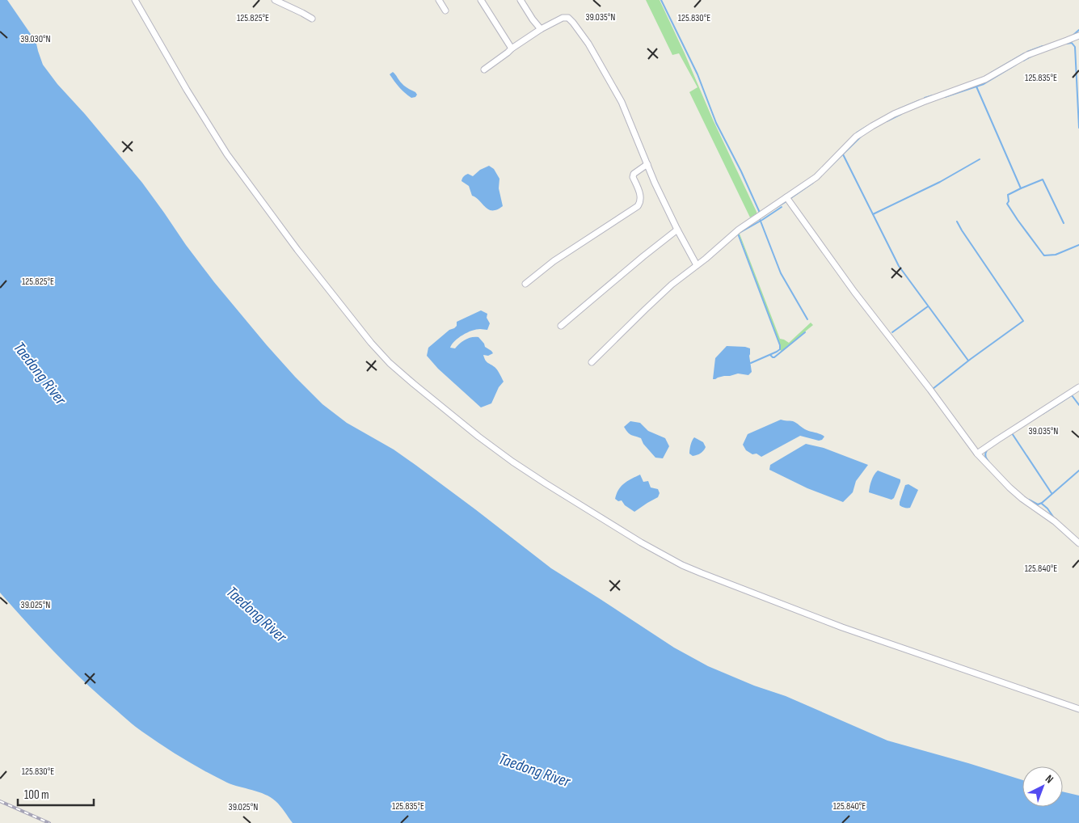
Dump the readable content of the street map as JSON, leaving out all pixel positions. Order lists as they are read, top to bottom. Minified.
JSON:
{"water":["Taedong River"],"scale_bar":"100 m","north":"top right","coordinates":["39.035°N","125.825°E","125.830°E","39.030°N","125.835°E","125.840°E","39.025°N"]}
